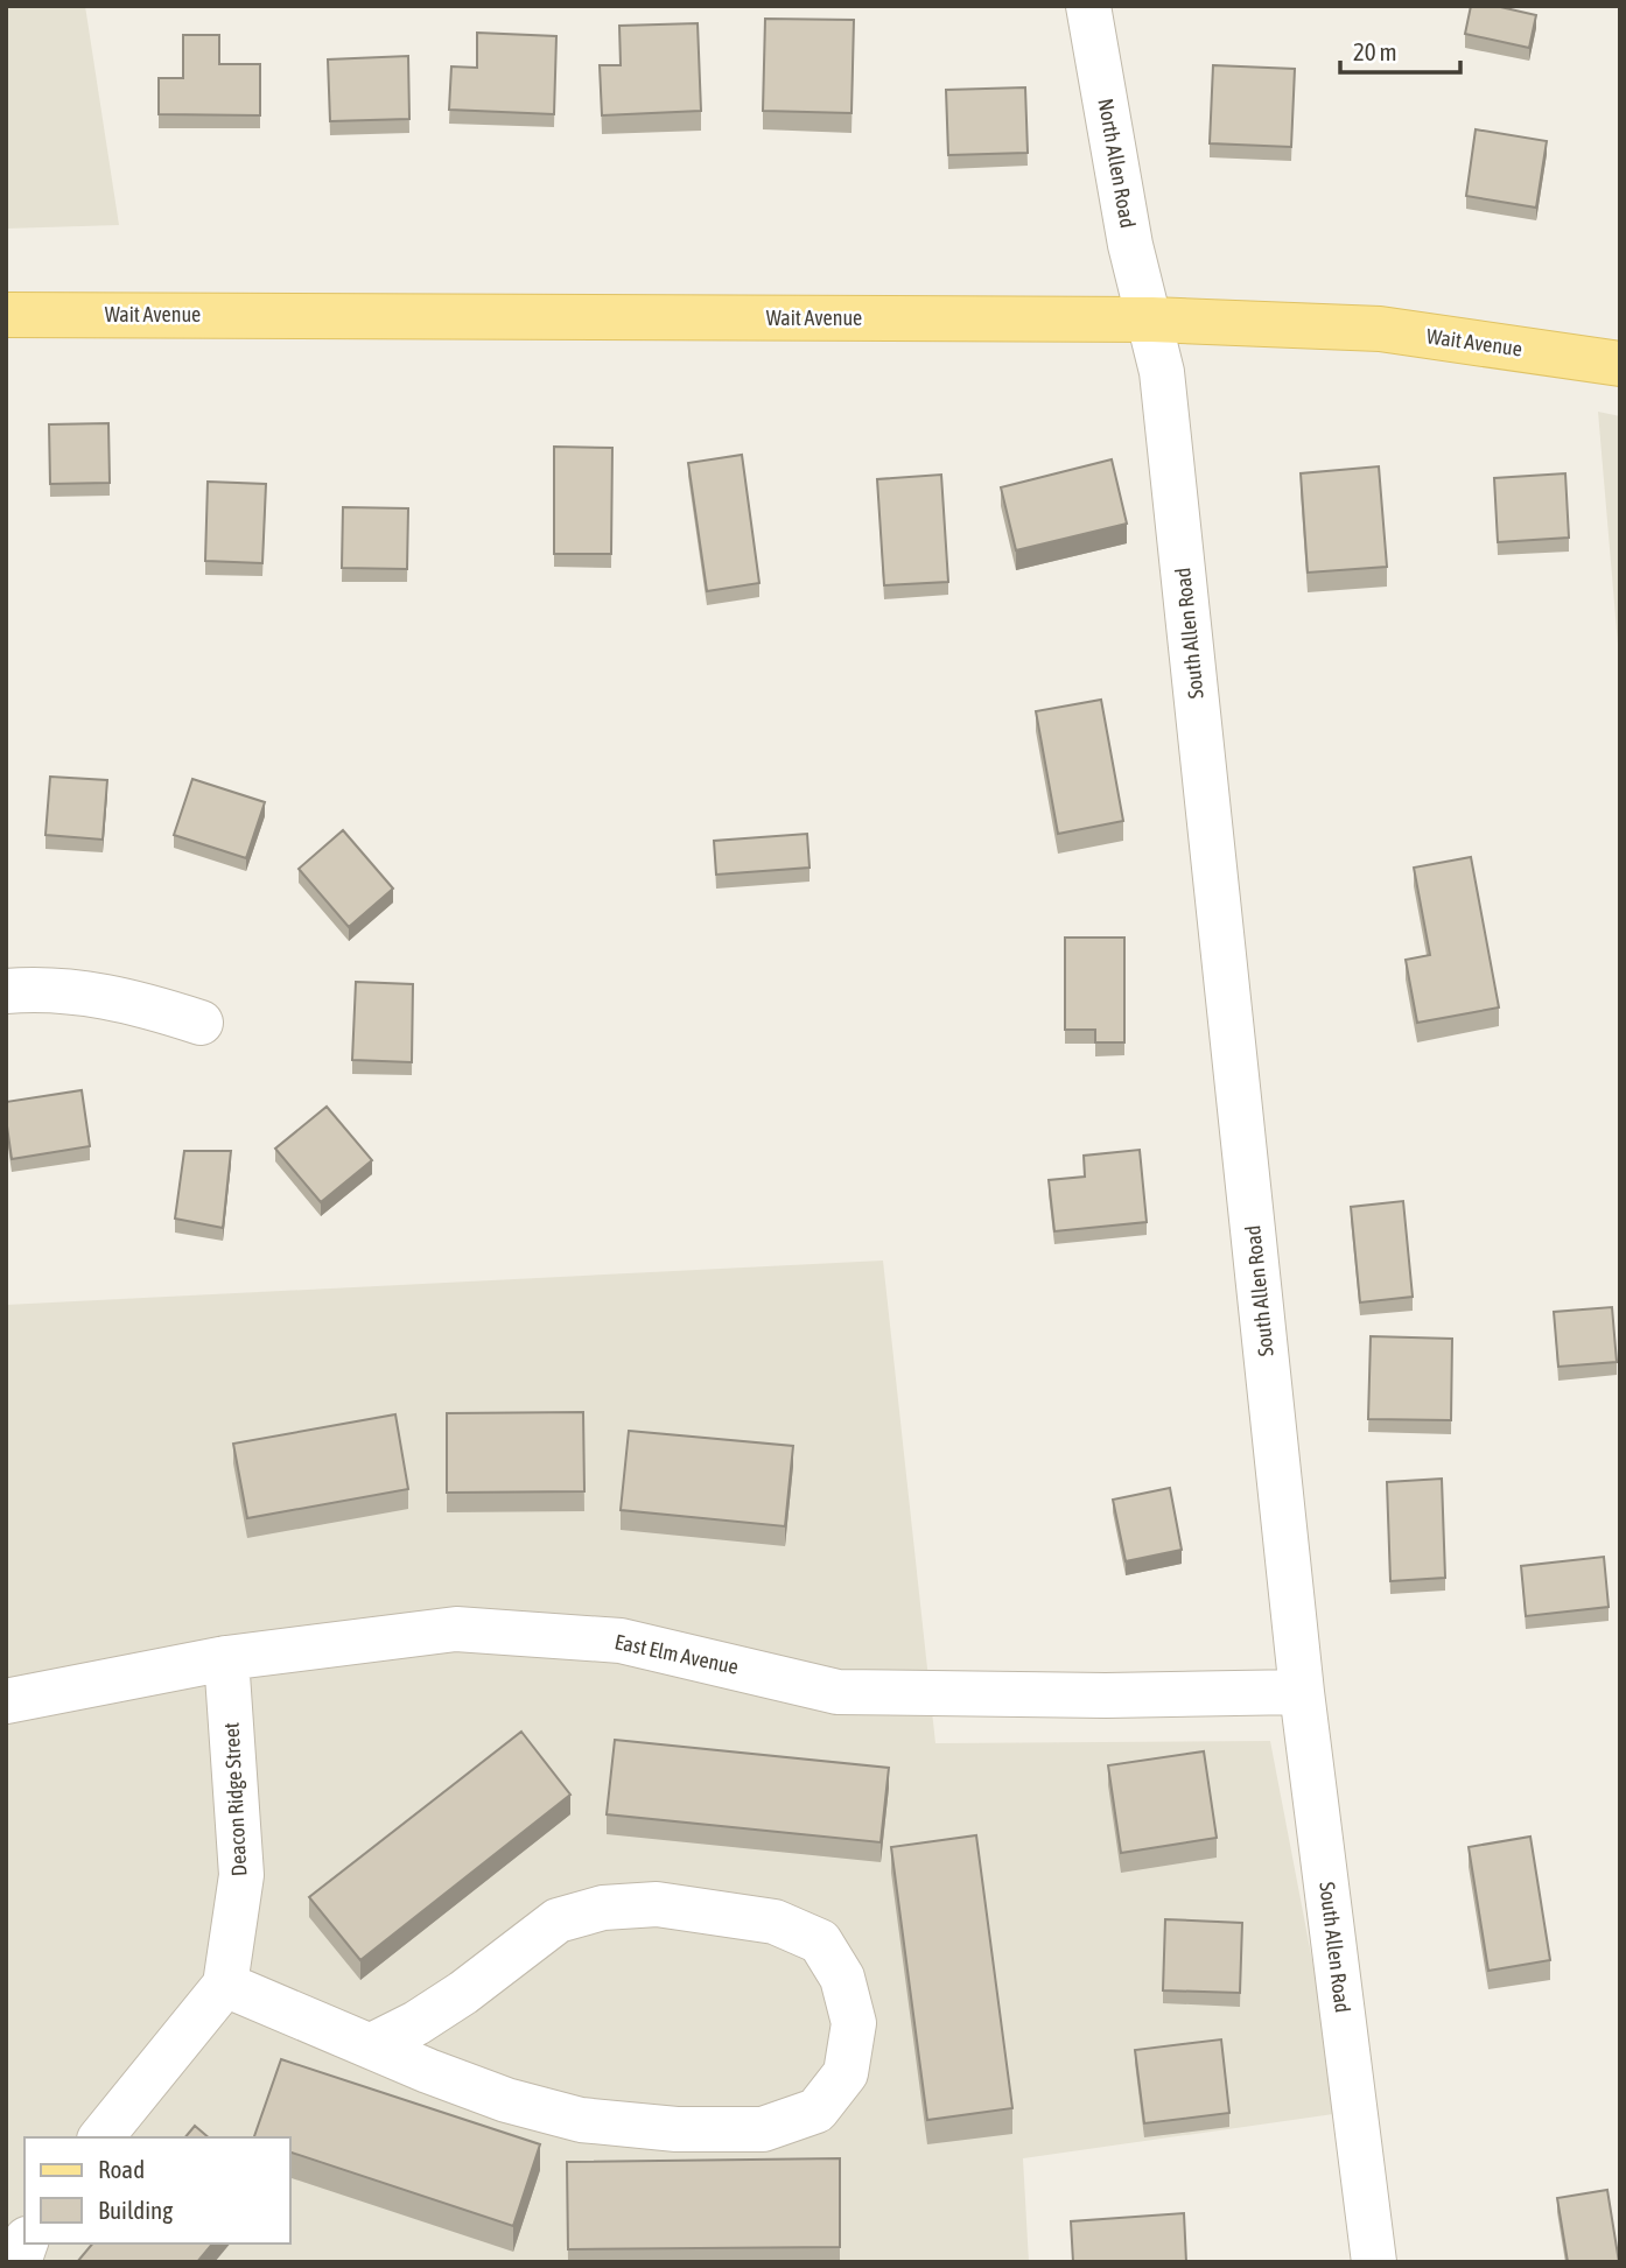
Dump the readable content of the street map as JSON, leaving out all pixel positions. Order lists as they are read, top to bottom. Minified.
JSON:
{"streets":{"main road":["Wait Avenue"],"street":["North Allen Road","South Allen Road","East Elm Avenue","Deacon Ridge Street"]},"crossings":[["North Allen Road","Wait Avenue"],["North Allen Road","South Allen Road"],["Wait Avenue","South Allen Road"],["South Allen Road","East Elm Avenue"],["East Elm Avenue","Deacon Ridge Street"]],"legend":["Road","Building"],"scale_bar":"20 m"}
